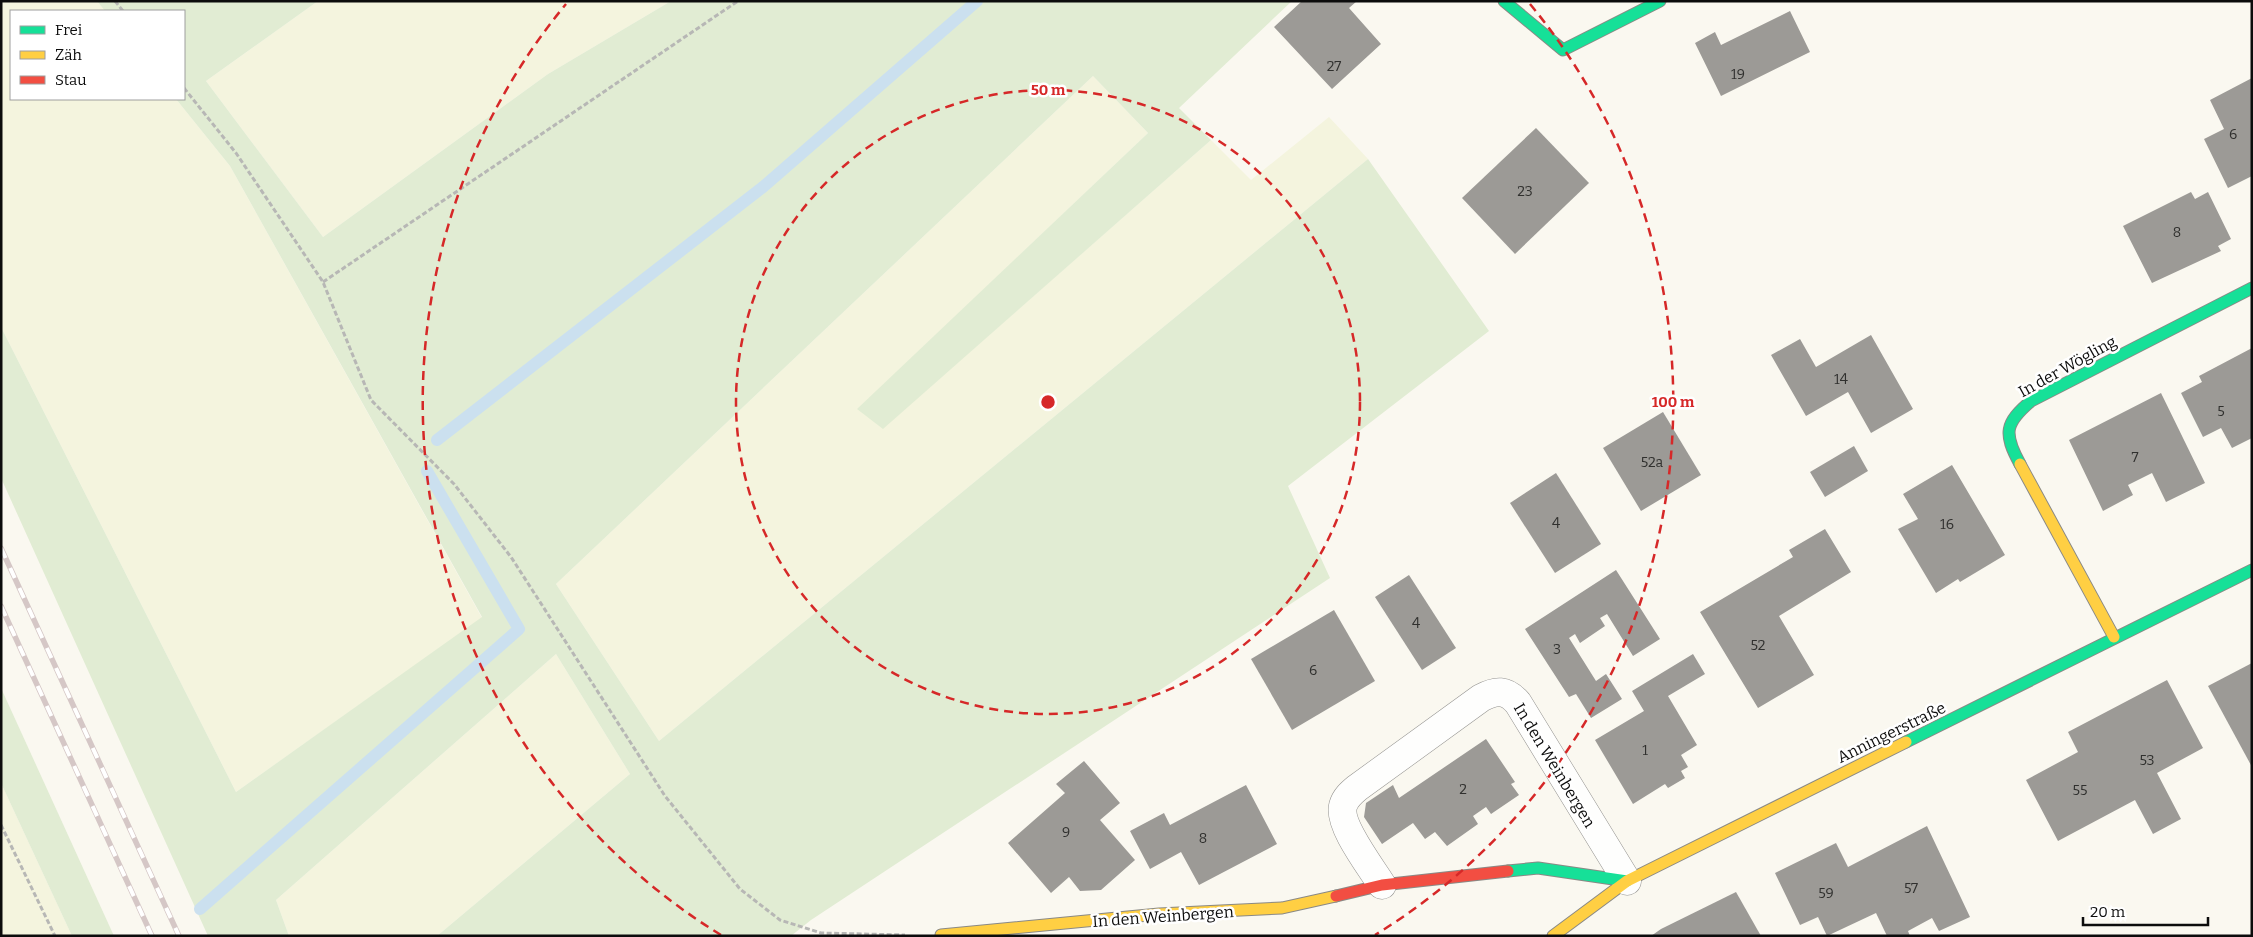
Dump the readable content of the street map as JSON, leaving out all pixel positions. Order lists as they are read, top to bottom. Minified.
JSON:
{"streets":{"street":["In der Wögling","Anningerstraße","In den Weinbergen"]},"crossings":[["In der Wögling","Anningerstraße"],["Anningerstraße","In den Weinbergen"]],"house_numbers":["27","19","6","23","8","14","5","7","52a","4","16","4","52","3","6","1","53","2","55","9","8","57","59"],"legend":["Frei","Zäh","Stau"],"scale_bar":"20 m","rings":["50 m","100 m"]}
